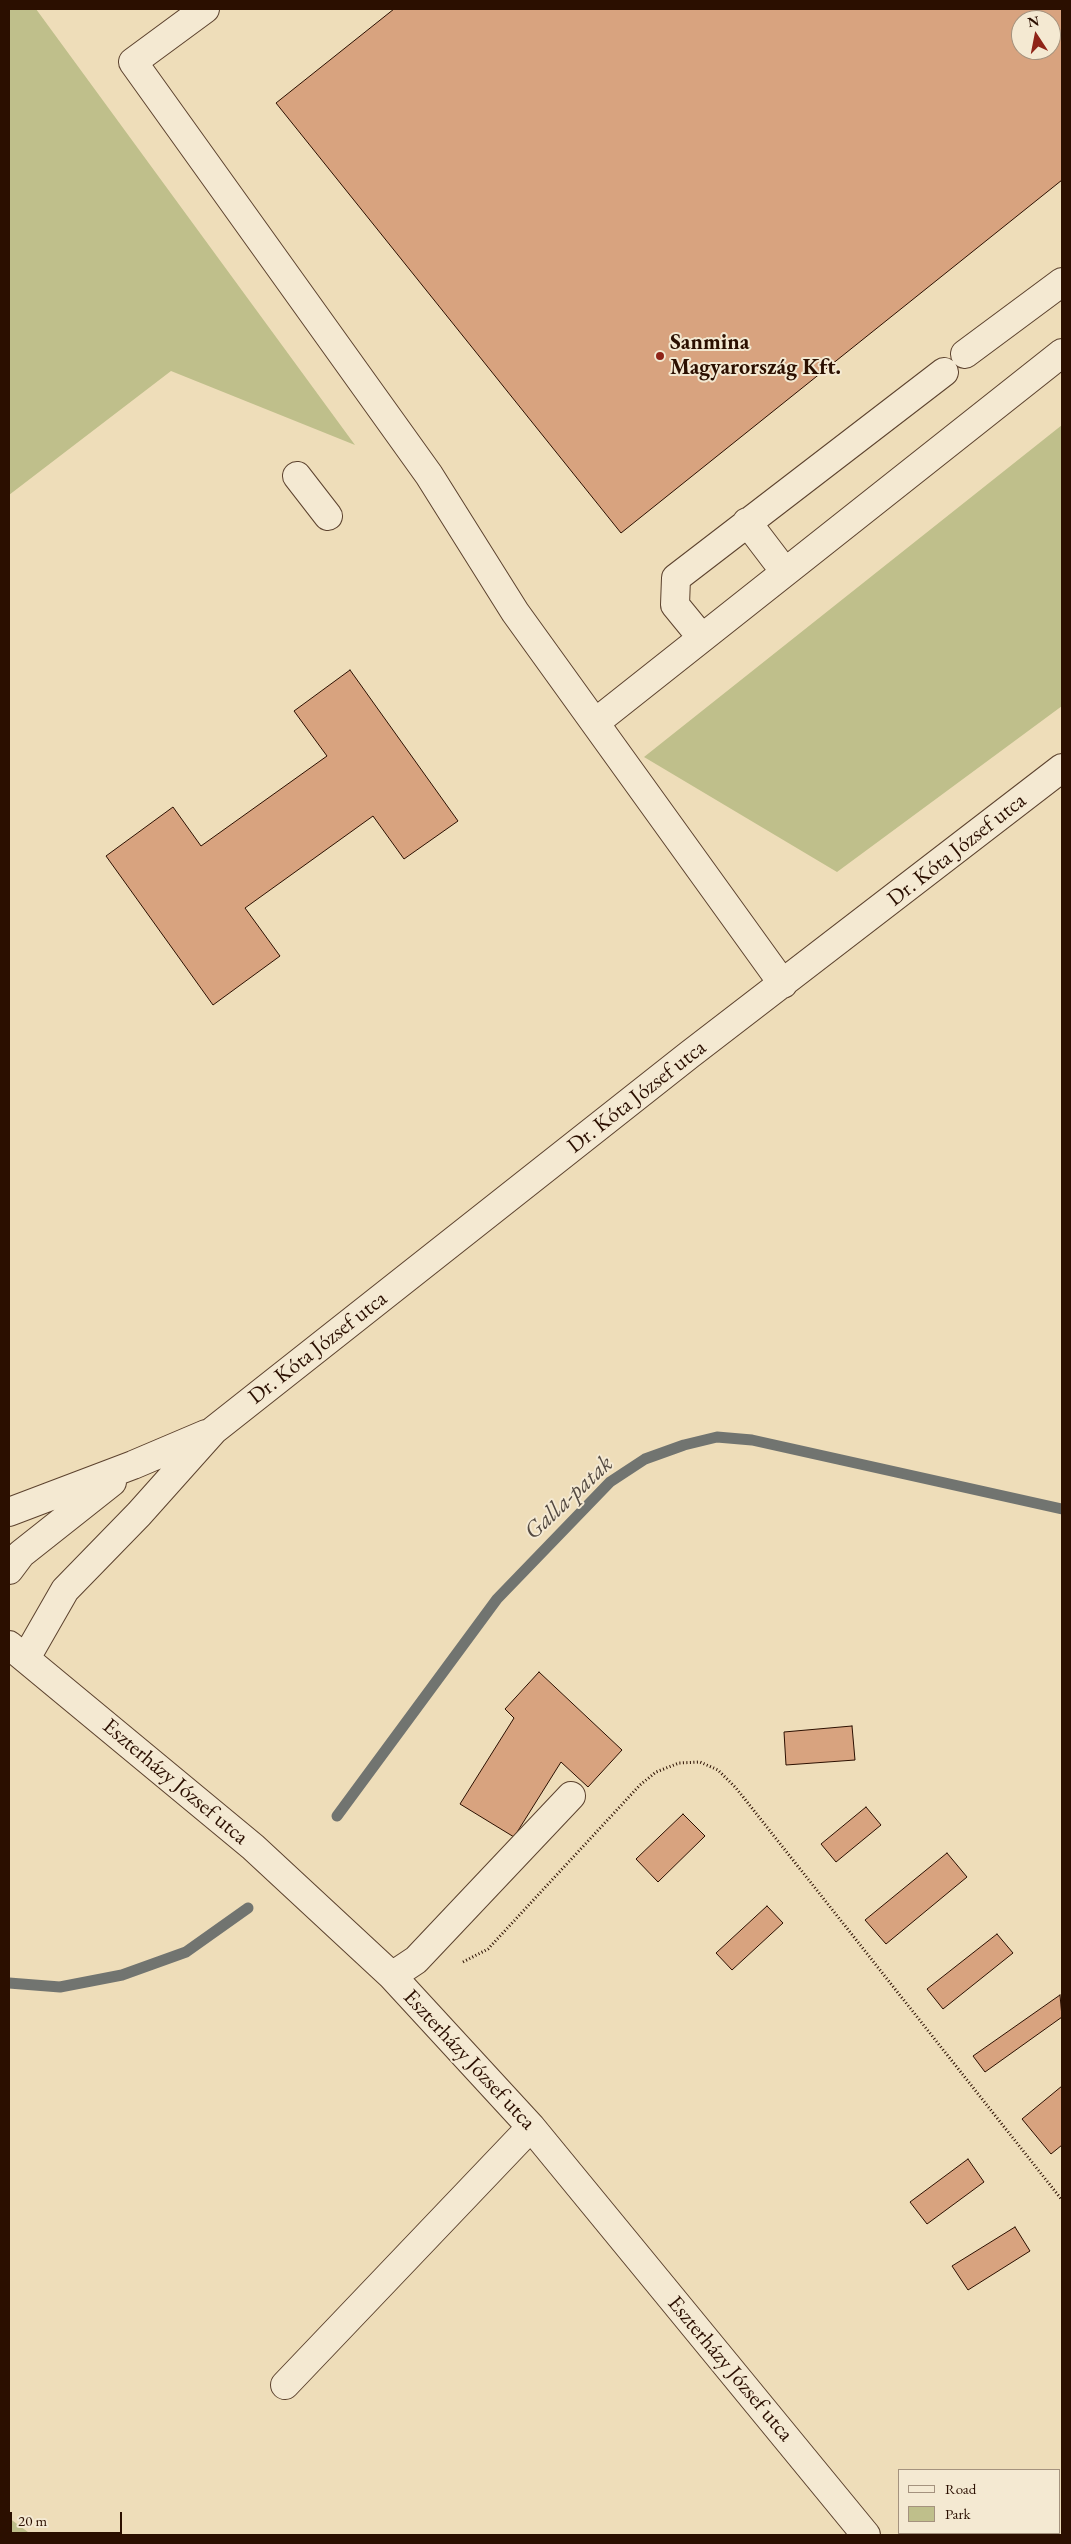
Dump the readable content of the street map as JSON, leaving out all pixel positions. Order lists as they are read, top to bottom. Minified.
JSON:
{"streets":{"street":["Dr. Kóta József utca","Eszterházy József utca"]},"crossings":[["Dr. Kóta József utca","Eszterházy József utca"]],"water":["Galla-patak"],"places":["Sanmina Magyarország Kft."],"legend":["Road","Park"],"scale_bar":"20 m","north":"top"}
